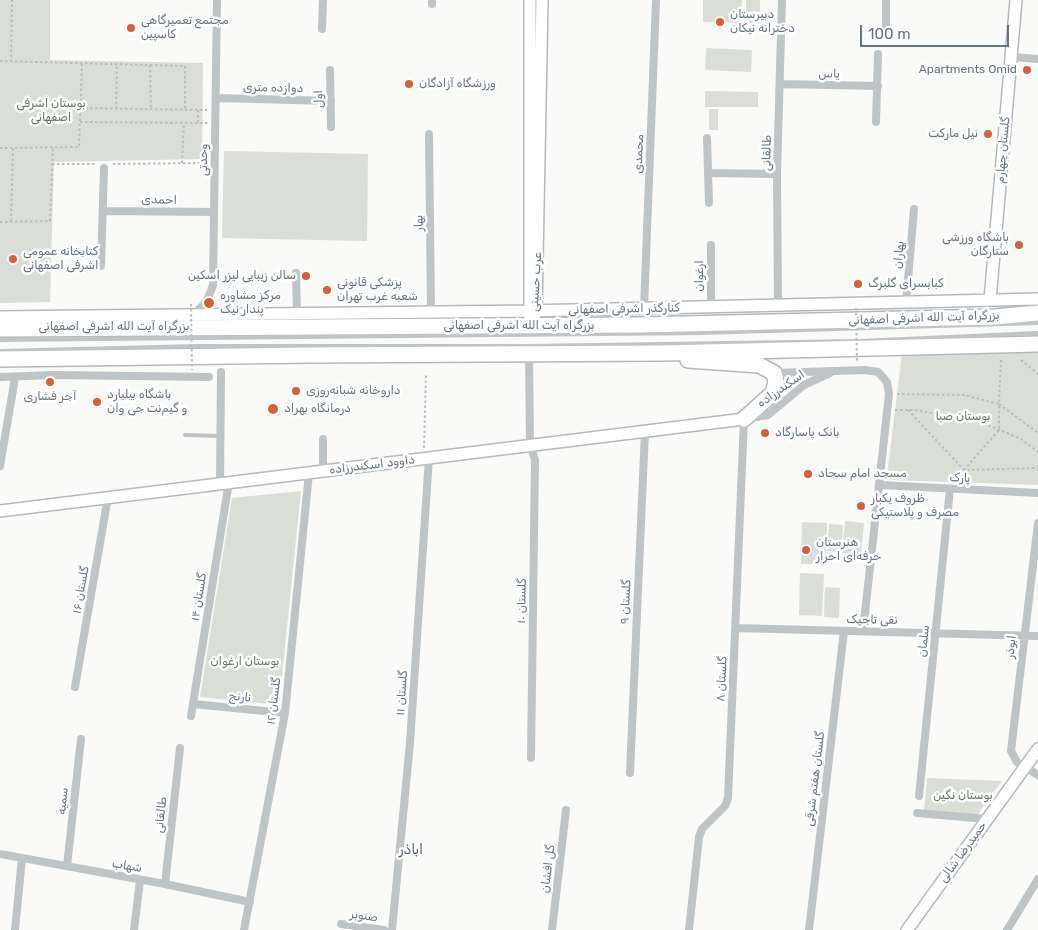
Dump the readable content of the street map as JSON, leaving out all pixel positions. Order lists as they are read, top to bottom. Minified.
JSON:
{"streets":{"highway":["بزرگراه آیت الله اشرفی اصفهانی"],"street":["یاس","دوازده متری","اول","گلستان چهارم","طالقانی","محمدی","وحدتی","احمدی","بهار","بهاران","ارغوان","عرب حسینی","کنارگذر اشرفی اصفهانی","اسکندرزاده","داوود اسکندرزاده","پارک","گلستان ۱۶","گلستان ۱۴","گلستان ۱۰","گلستان ۹","نقی تاجیک","سلمان","ابوذر","گلستان ٨","گلستان ۱۱","نارنج","گلستان ۱۲","گلستان هفتم شرقی","سمیه","حمیدرضا شالی","شهاب","گل افشان","صنوبر"]},"crossings":[["یاس","طالقانی"],["دوازده متری","اول"],["دوازده متری","وحدتی"],["گلستان چهارم","کنارگذر اشرفی اصفهانی"],["طالقانی","کنارگذر اشرفی اصفهانی"],["طالقانی","شهاب"],["محمدی","کنارگذر اشرفی اصفهانی"],["وحدتی","احمدی"],["وحدتی","کنارگذر اشرفی اصفهانی"],["بهار","کنارگذر اشرفی اصفهانی"],["بهاران","کنارگذر اشرفی اصفهانی"],["ارغوان","کنارگذر اشرفی اصفهانی"],["عرب حسینی","کنارگذر اشرفی اصفهانی"],["عرب حسینی","بزرگراه آیت الله اشرفی اصفهانی"],["کنارگذر اشرفی اصفهانی","بزرگراه آیت الله اشرفی اصفهانی"],["اسکندرزاده","داوود اسکندرزاده"],["اسکندرزاده","گلستان ٨"],["داوود اسکندرزاده","گلستان ۱۶"],["داوود اسکندرزاده","گلستان ۱۴"],["داوود اسکندرزاده","گلستان ۱۰"],["داوود اسکندرزاده","گلستان ۹"],["داوود اسکندرزاده","گلستان ٨"],["داوود اسکندرزاده","گلستان ۱۱"],["داوود اسکندرزاده","گلستان ۱۲"],["پارک","سلمان"],["گلستان ۱۴","نارنج"],["نقی تاجیک","سلمان"],["نقی تاجیک","ابوذر"],["نقی تاجیک","گلستان ٨"],["نقی تاجیک","گلستان هفتم شرقی"],["ابوذر","حمیدرضا شالی"],["نارنج","گلستان ۱۲"],["گلستان ۱۲","شهاب"],["سمیه","شهاب"]],"districts":["اباذر"],"parks":["بوستان اشرفی اصفهانی","بوستان صبا","بوستان ارغوان","بوستان نگین"],"places":["دبیرستان دخترانه نیکان","مجتمع تعمیرگاهی کاسپین","Apartments Omid","ورزشگاه آزادگان","نیل مارکت","باشگاه ورزشی ستارگان","کتابخانه عمومی اشرفی اصفهانی","سالن زیبایی لیزر اسکین","کبابسرای گلبرگ","پزشکی قانونی شعبه غرب تهران","مرکز مشاوره پندار نیک","آجر فشاری","داروخانه شبانه‌روزی","باشگاه بیلیارد و گیم‌نت جی وان","درمانگاه بهراد","بانک پاسارگاد","مسجد امام سجاد","ظروف یکبار مصرف و پلاستیکی","هنرستان حرفه‌ای احرار"],"scale_bar":"100 m"}
